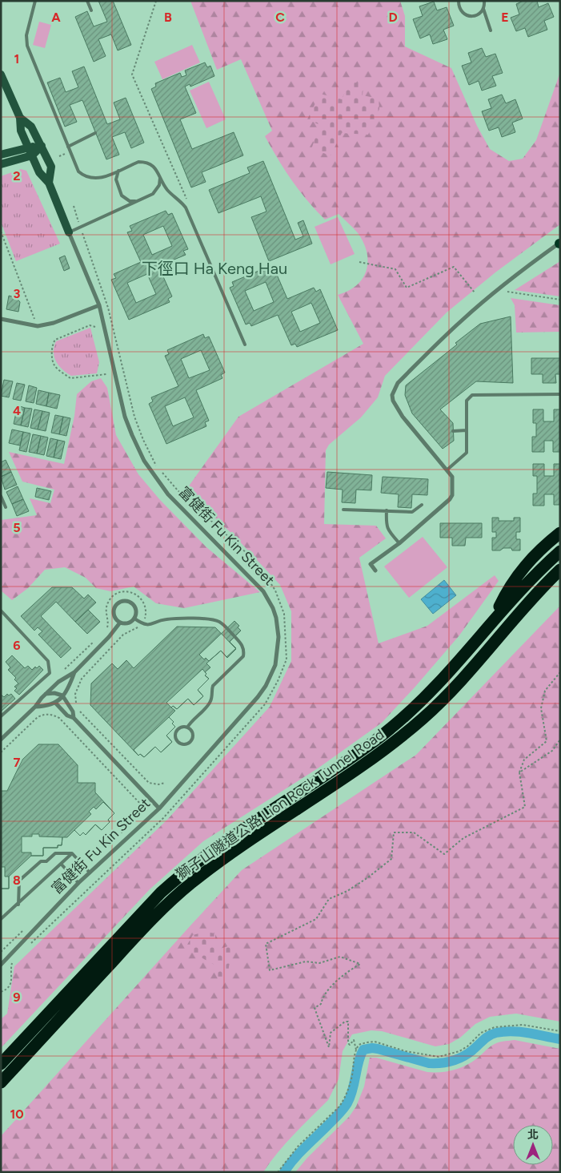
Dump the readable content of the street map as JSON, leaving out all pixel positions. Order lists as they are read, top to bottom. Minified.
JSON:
{"streets":{"highway":["獅子山隧道公路 Lion Rock Tunnel Road"],"street":["富健街 Fu Kin Street"]},"districts":["下徑口 Ha Keng Hau"],"north":"top","grid":{"columns":["A","B","C","D","E"],"rows":["1","2","3","4","5","6","7","8","9","10"]}}
